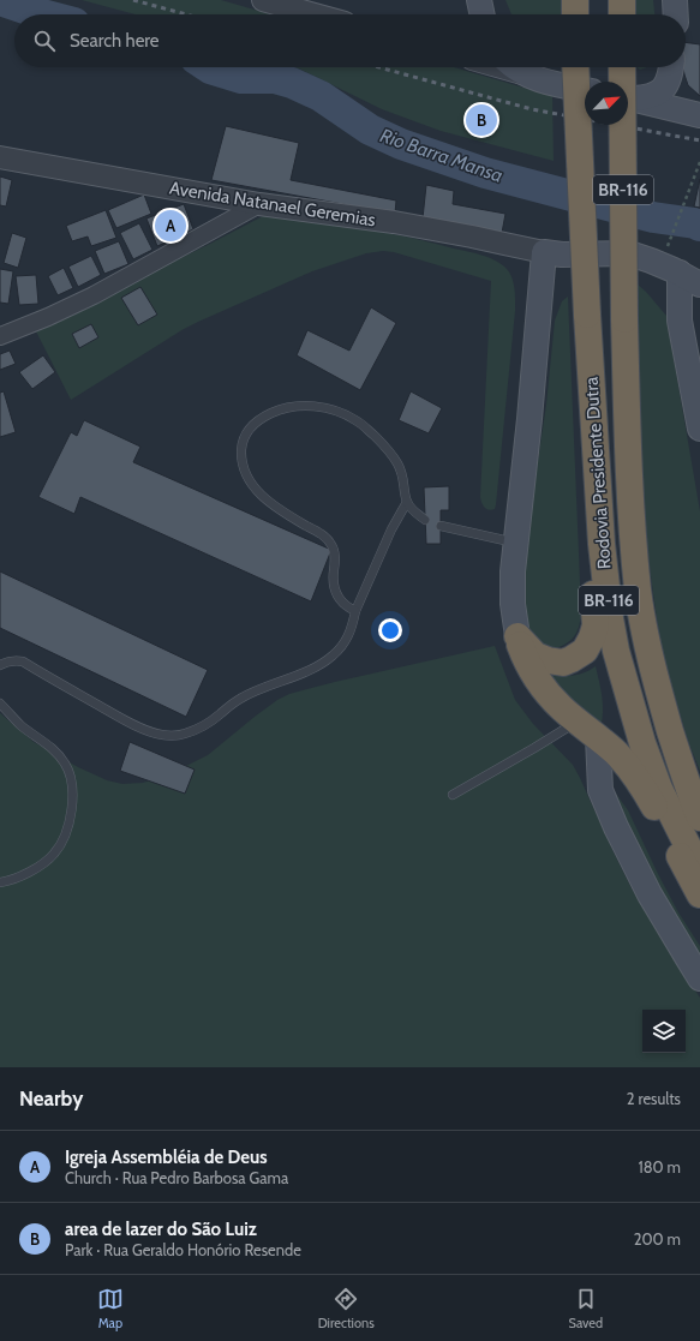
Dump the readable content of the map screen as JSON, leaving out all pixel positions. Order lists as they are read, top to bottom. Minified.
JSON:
{"streets":{"highway":["BR-116","Rodovia Presidente Dutra"],"street":["Avenida Natanael Geremias"]},"water":["Rio Barra Mansa"],"north":"top right","page":{"search":"Search here","pins":["B","A"],"heading":["Nearby","2 results"],"list":[{"mark":"A","name":"Igreja Assembléia de Deus","note":"Church · Rua Pedro Barbosa Gama","value":"180 m"},{"mark":"B","name":"area de lazer do São Luiz","note":"Park · Rua Geraldo Honório Resende","value":"200 m"}],"nav":["Map","Directions","Saved"]}}
